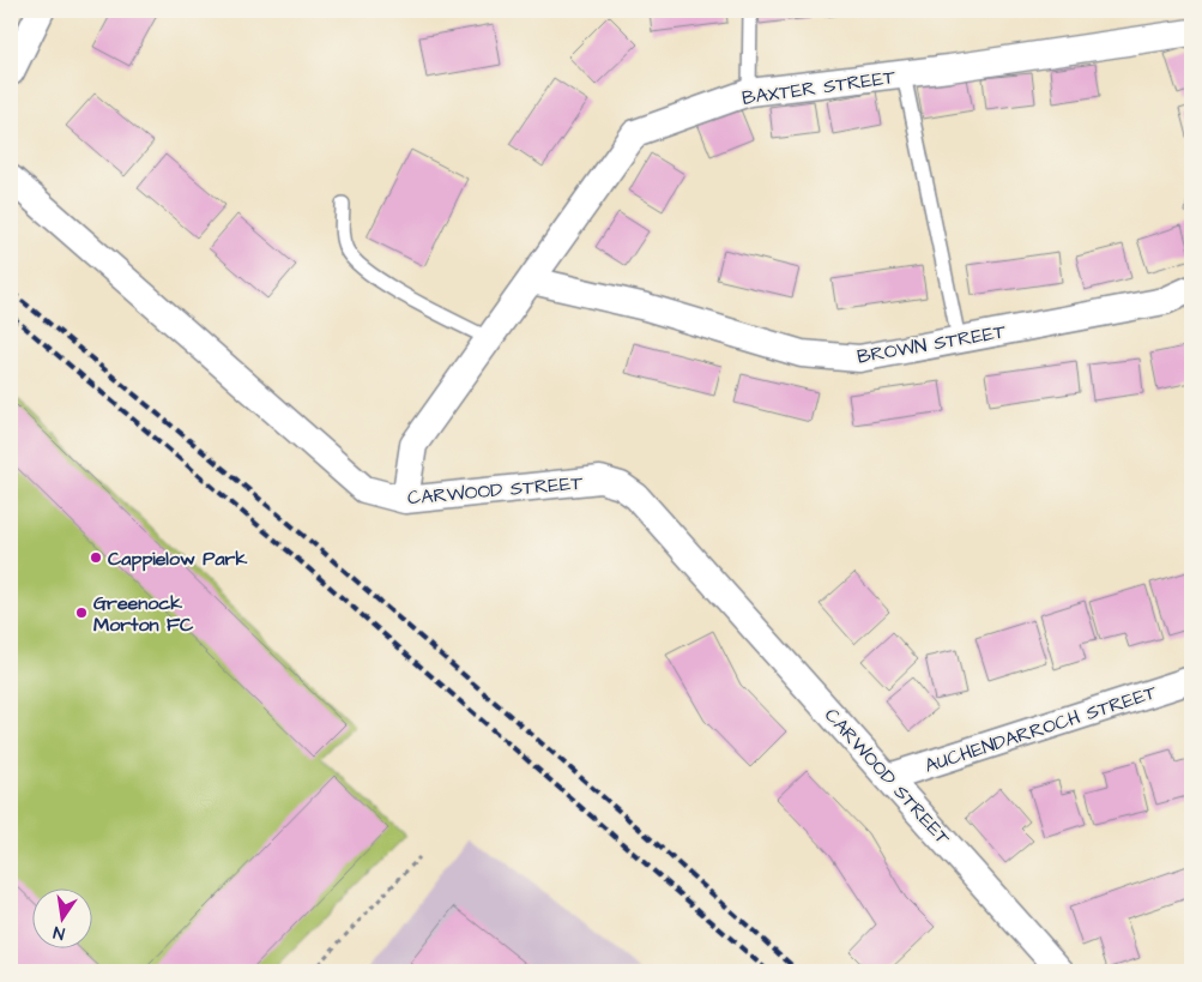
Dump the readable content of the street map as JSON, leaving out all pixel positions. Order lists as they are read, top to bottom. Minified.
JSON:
{"streets":{"street":["BAXTER STREET","BROWN STREET","CARWOOD STREET","AUCHENDARROCH STREET"]},"crossings":[["BAXTER STREET","BROWN STREET"],["BAXTER STREET","CARWOOD STREET"],["CARWOOD STREET","AUCHENDARROCH STREET"]],"places":["Cappielow Park","Greenock Morton FC"],"north":"bottom"}
